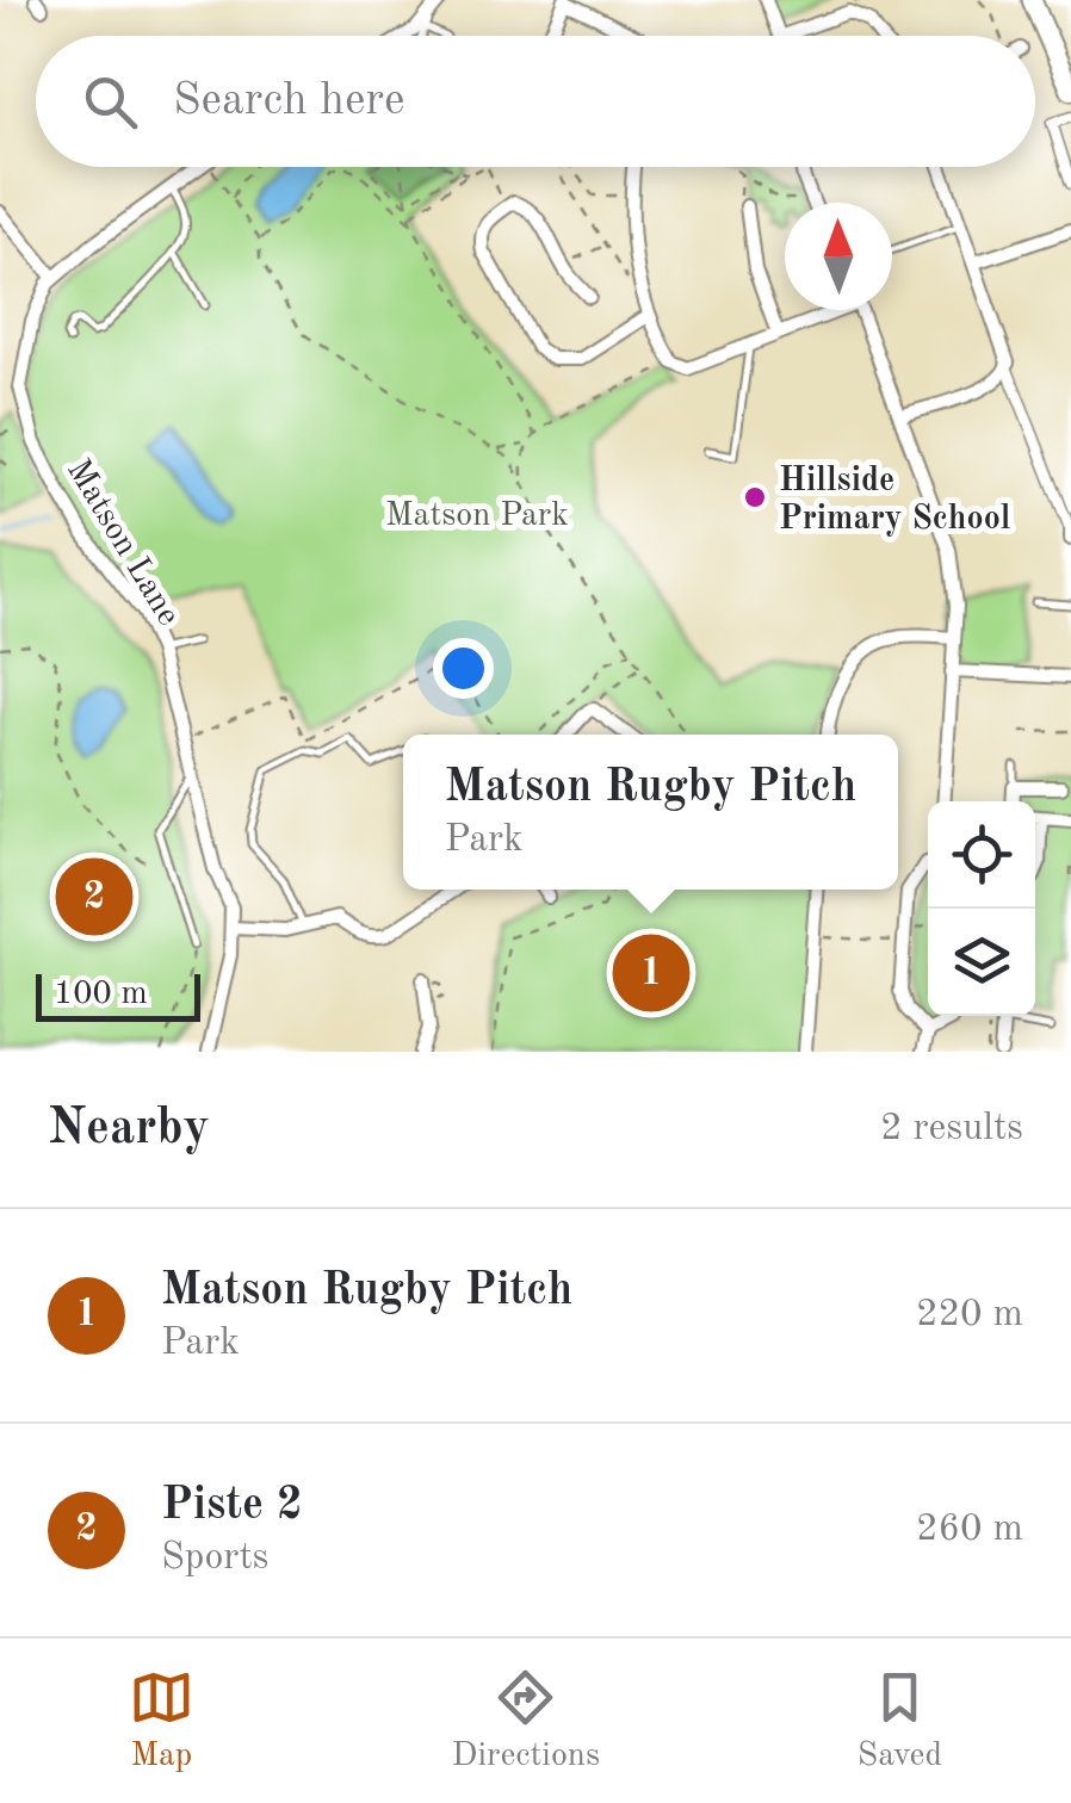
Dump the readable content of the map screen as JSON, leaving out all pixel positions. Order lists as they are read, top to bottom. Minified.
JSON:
{"streets":{"street":["Matson Lane"]},"parks":["Matson Park"],"places":["Hillside Primary School"],"scale_bar":"100 m","north":"top","page":{"search":"Search here","popup":["Matson Rugby Pitch","Park"],"pins":["2","1"],"scale":"100 m","heading":["Nearby","2 results"],"list":[{"mark":"1","name":"Matson Rugby Pitch","note":"Park","value":"220 m"},{"mark":"2","name":"Piste 2","note":"Sports","value":"260 m"}],"nav":["Map","Directions","Saved"]}}
